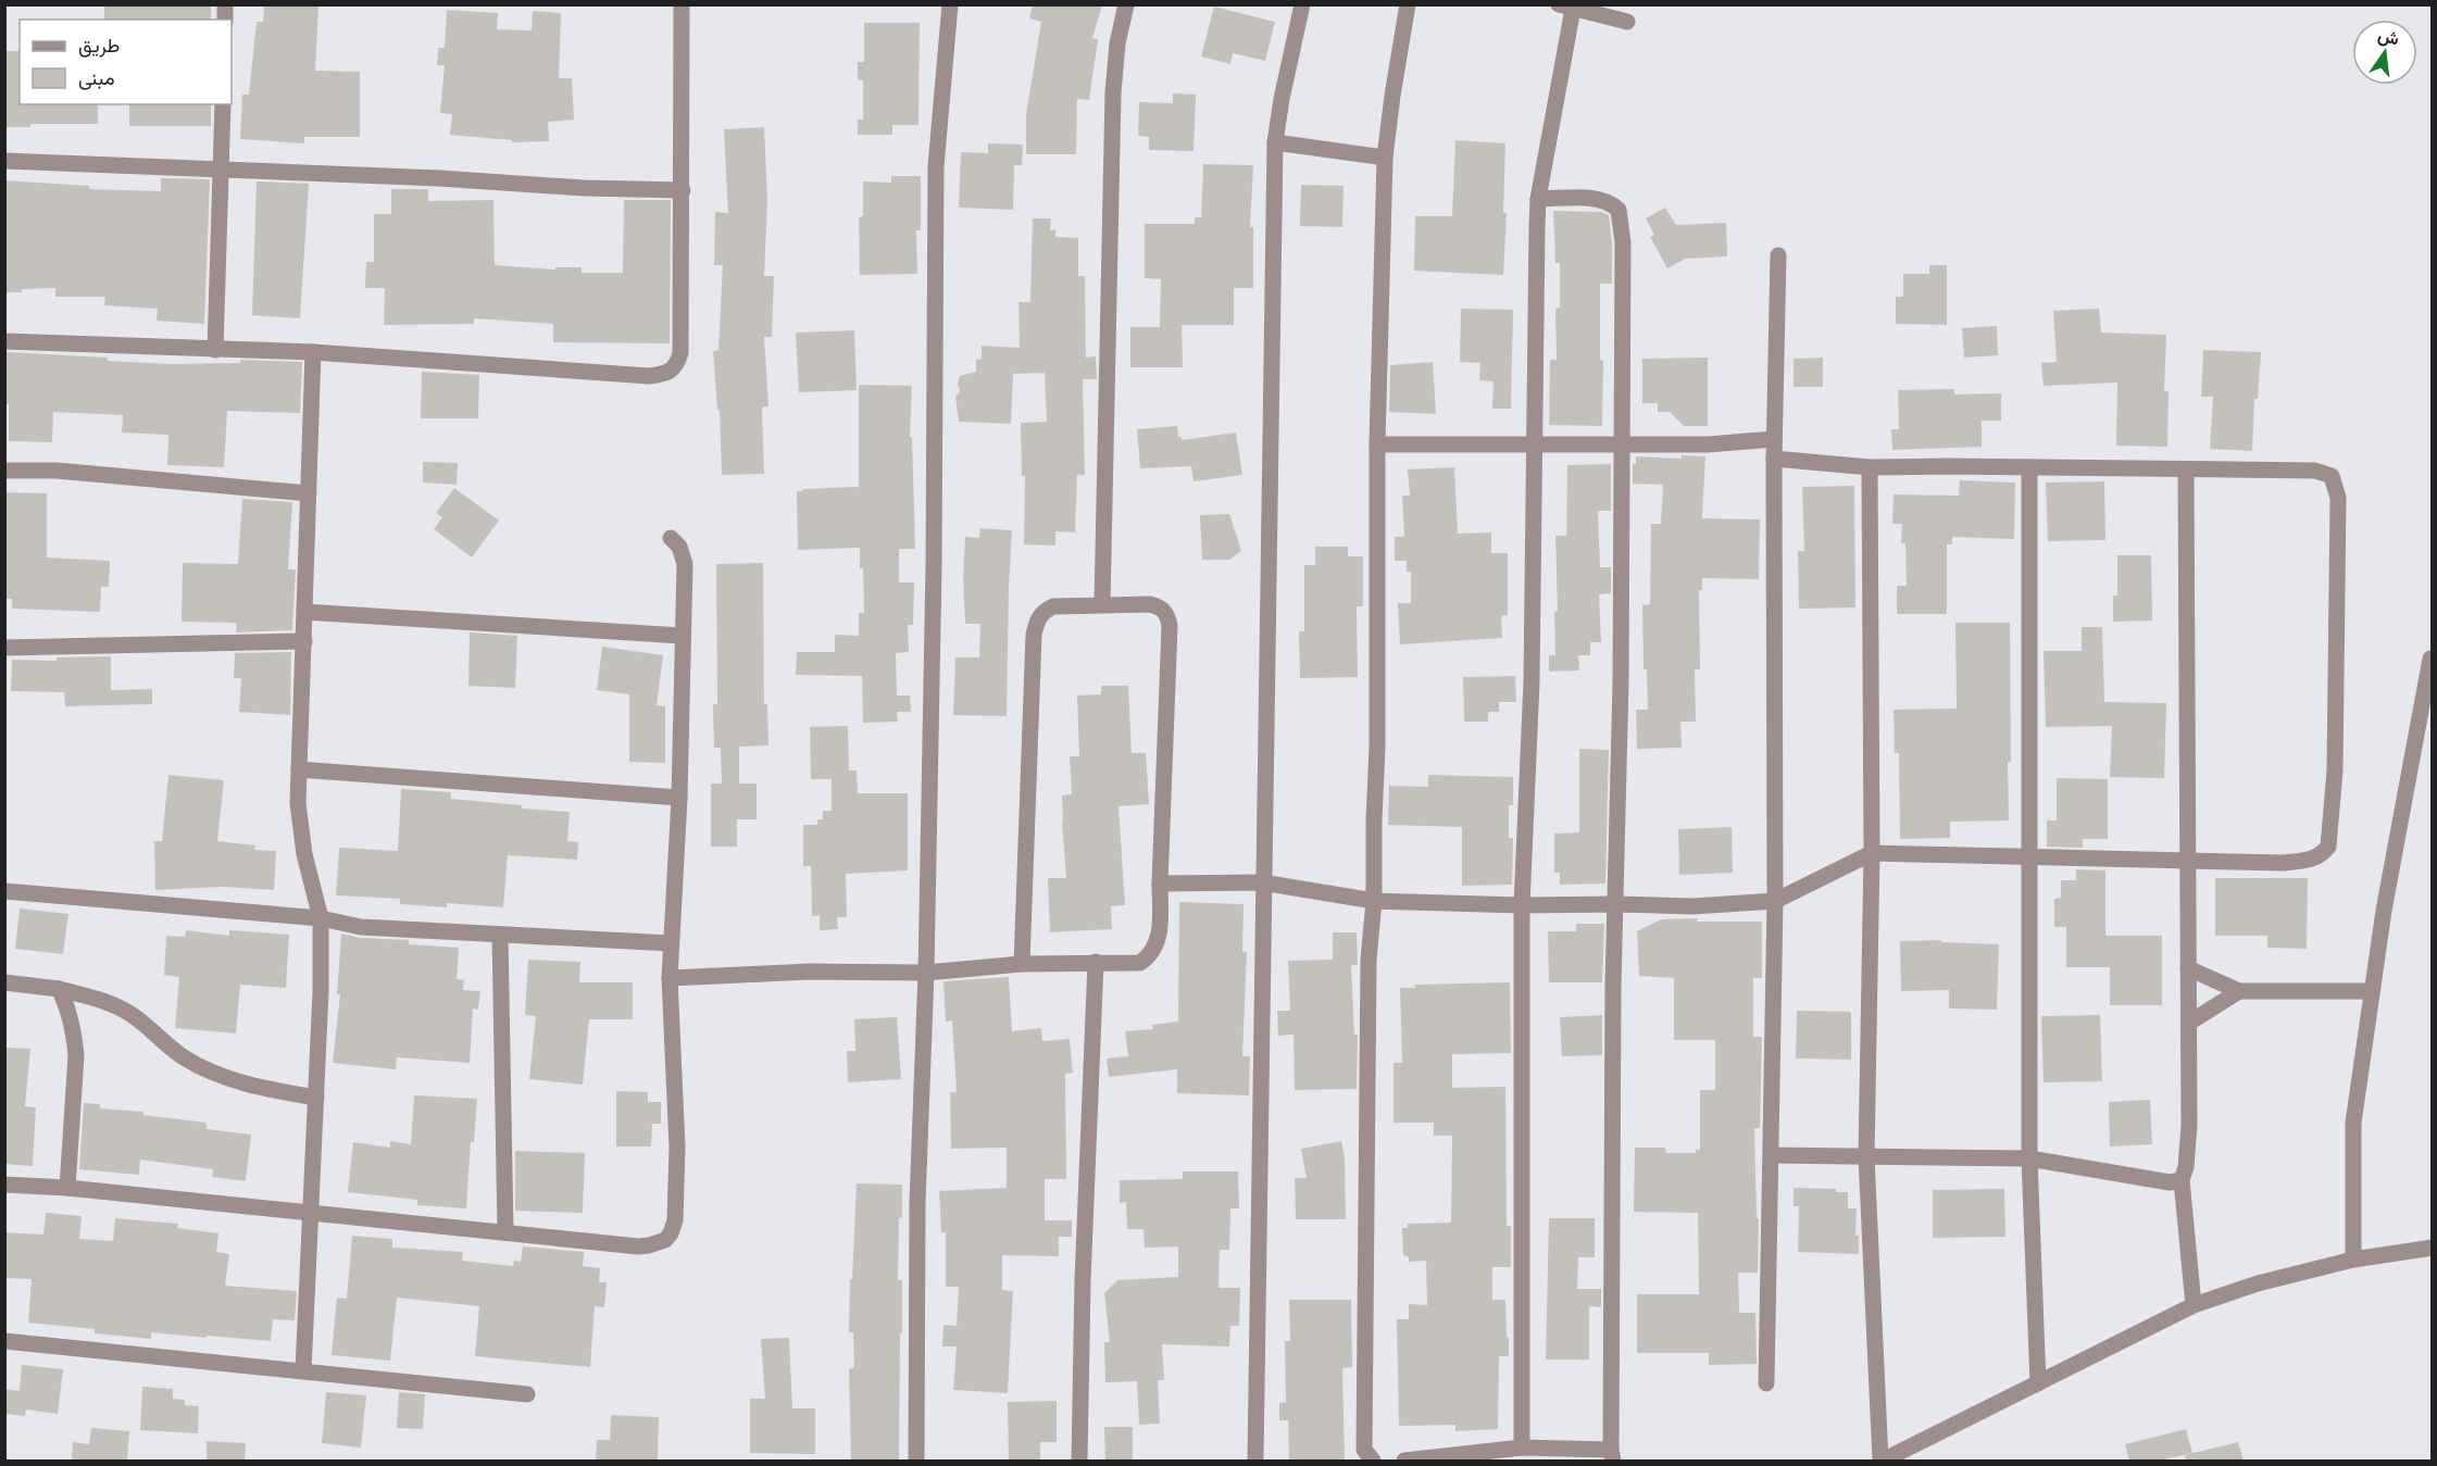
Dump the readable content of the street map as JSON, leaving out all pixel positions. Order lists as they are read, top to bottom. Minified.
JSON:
{"legend":["طريق","مبنى"],"north":"top"}
